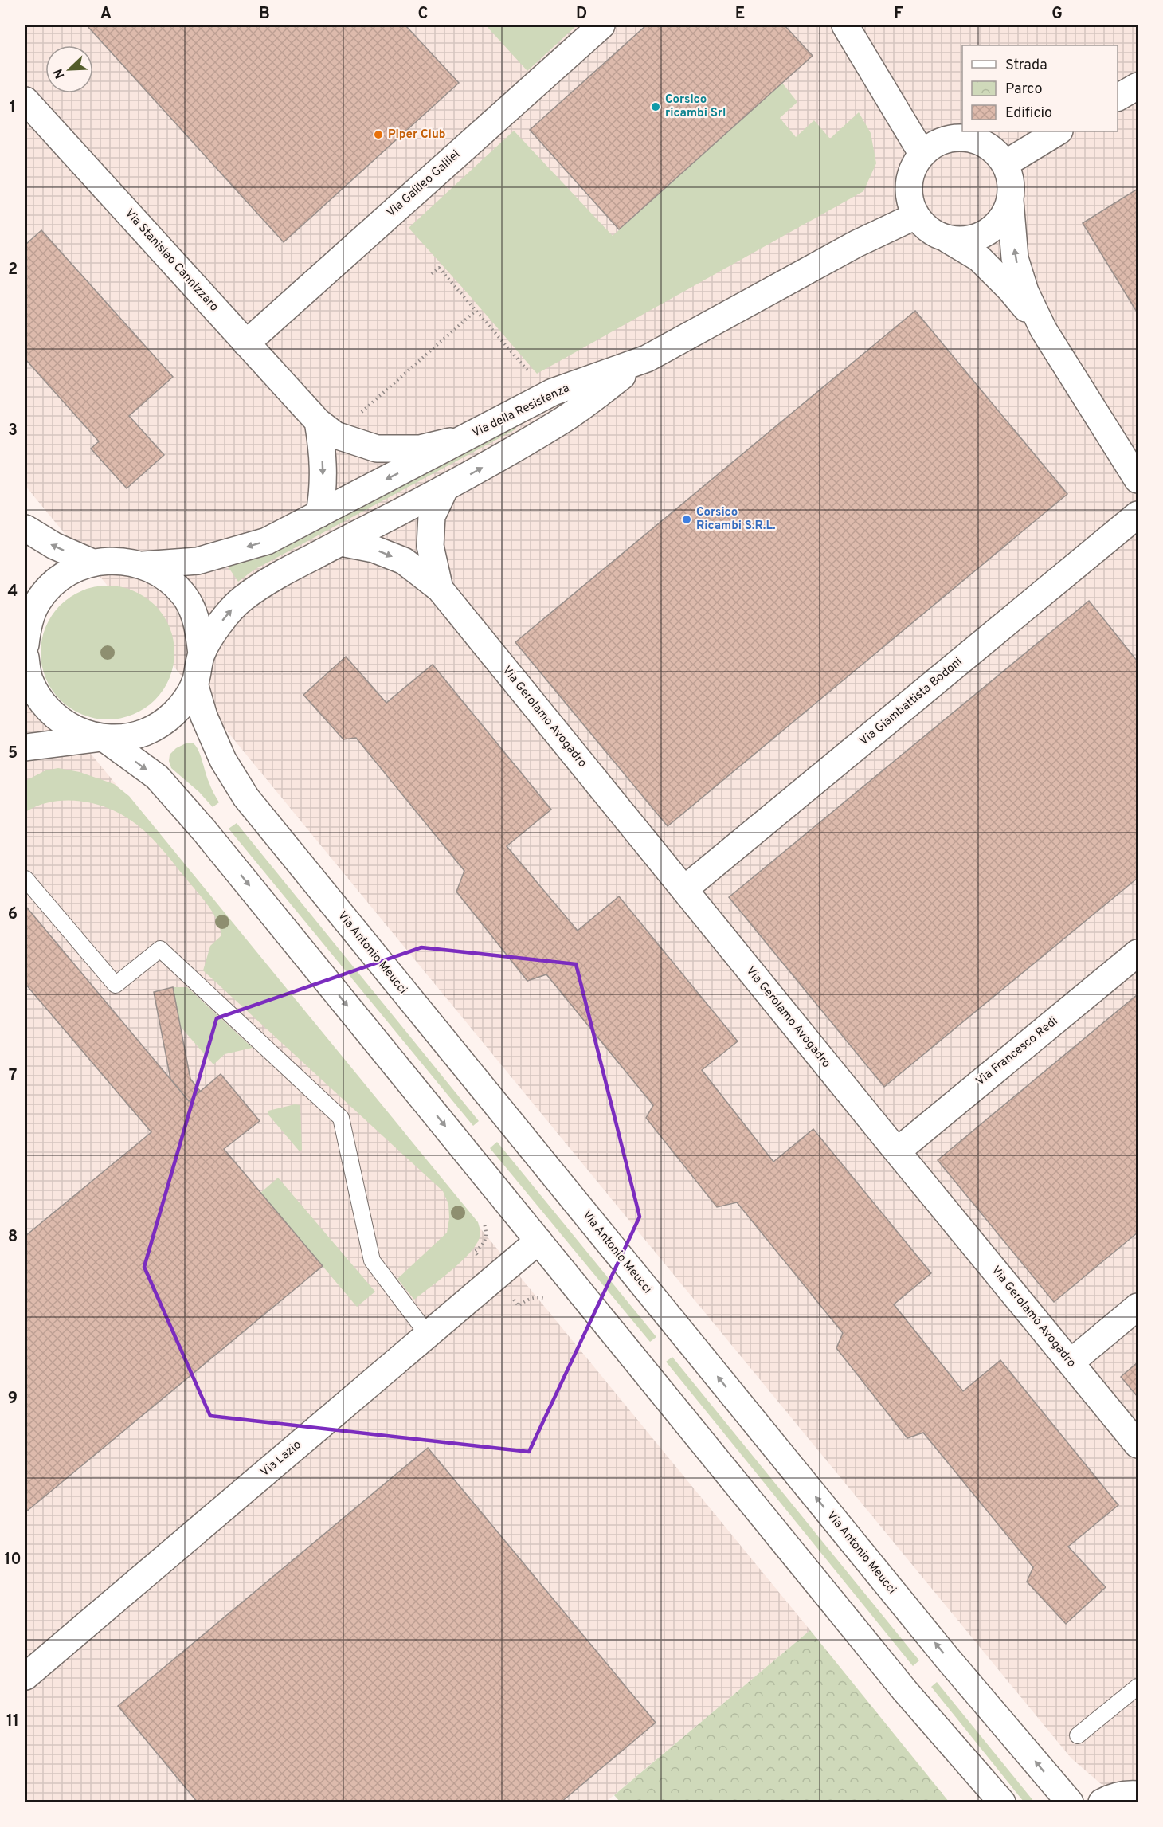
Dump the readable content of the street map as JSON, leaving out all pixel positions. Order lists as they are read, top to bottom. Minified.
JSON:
{"streets":{"street":["Via Galileo Galilei","Via Stanislao Cannizzaro","Via della Resistenza","Via Giambattista Bodoni","Via Gerolamo Avogadro","Via Antonio Meucci","Via Francesco Redi","Via Lazio"]},"crossings":[["Via Galileo Galilei","Via Stanislao Cannizzaro"],["Via Stanislao Cannizzaro","Via della Resistenza"],["Via Giambattista Bodoni","Via Gerolamo Avogadro"],["Via Gerolamo Avogadro","Via Francesco Redi"]],"places":["Corsico ricambi Srl","Piper Club","Corsico Ricambi S.R.L."],"legend":["Strada","Parco","Edificio"],"north":"bottom left","grid":{"columns":["A","B","C","D","E","F","G"],"rows":["1","2","3","4","5","6","7","8","9","10","11"]}}
